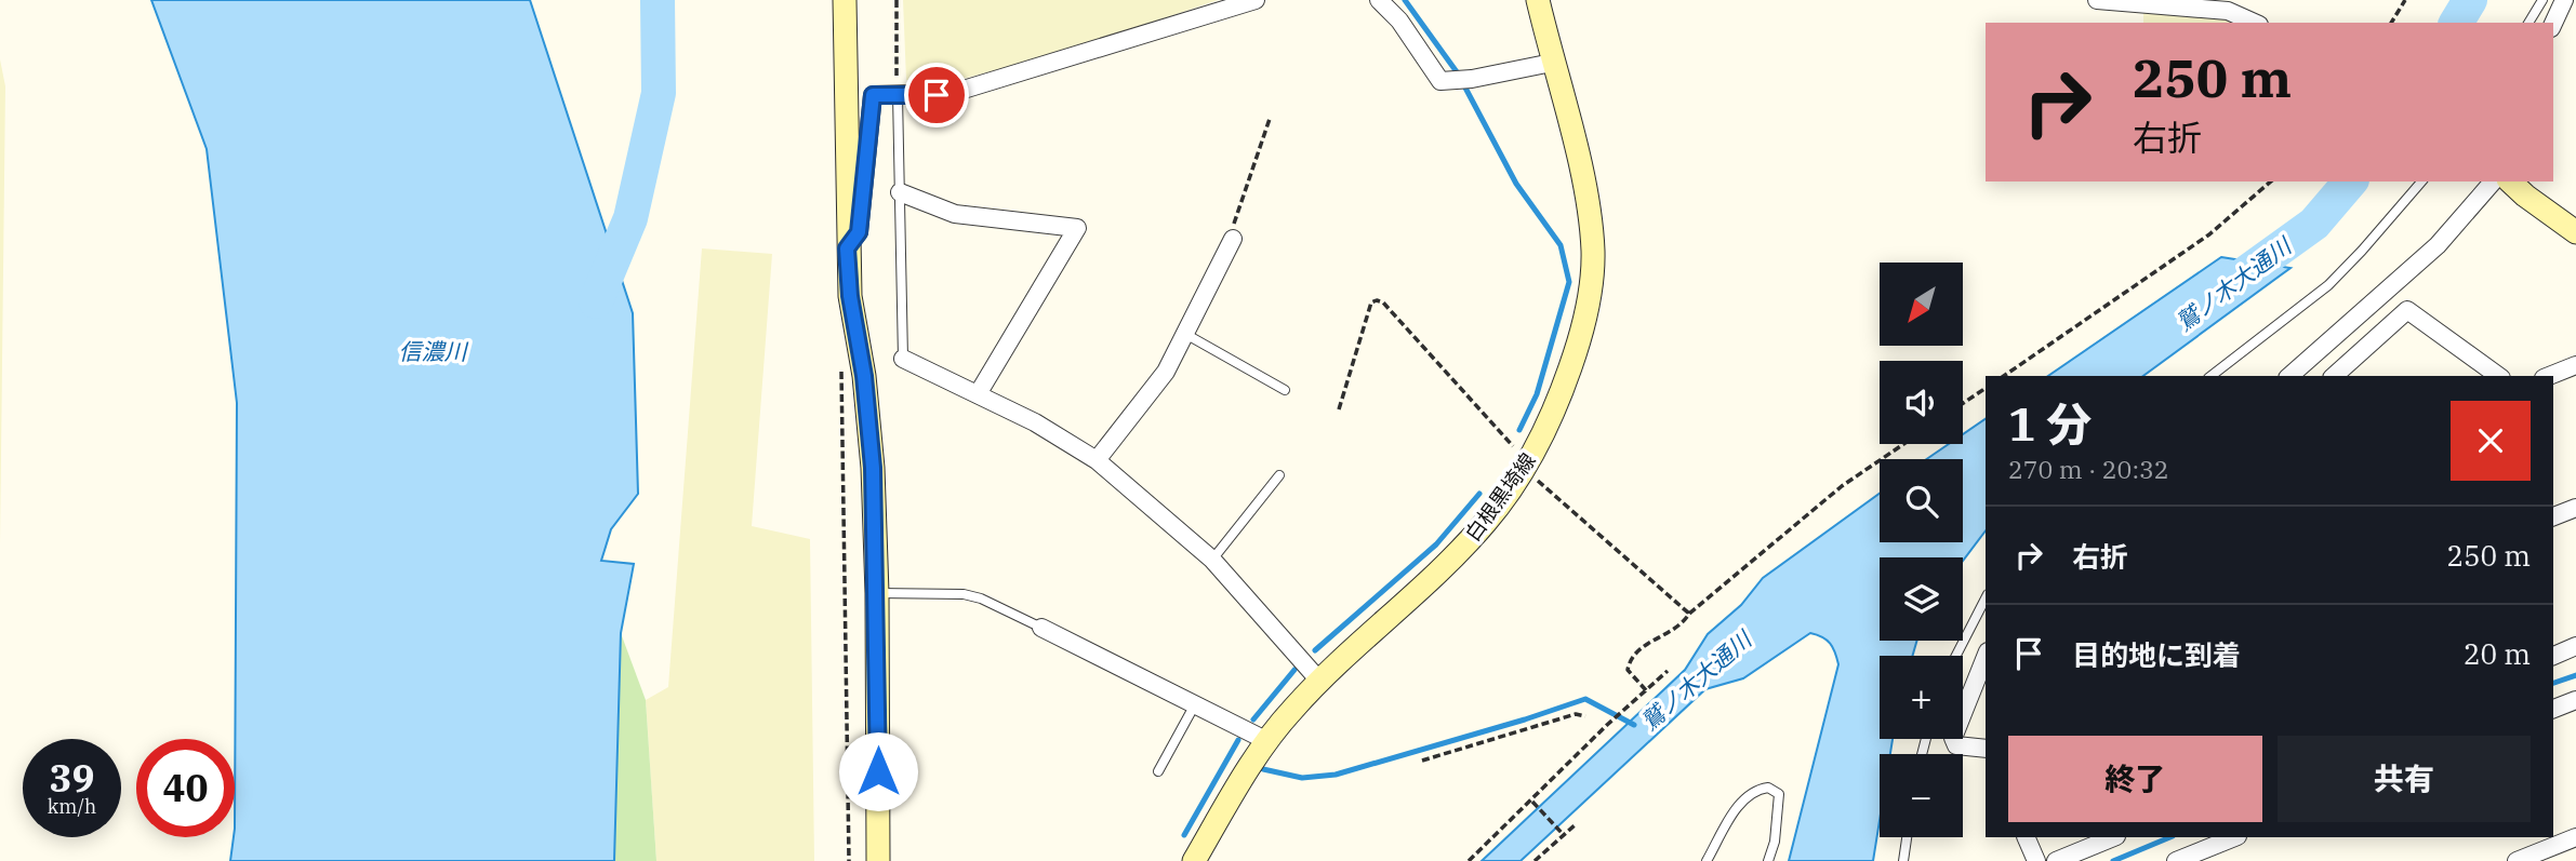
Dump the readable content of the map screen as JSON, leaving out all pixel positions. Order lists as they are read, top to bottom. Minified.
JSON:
{"streets":{"main road":["白根黒埼線"]},"water":["鷲ノ木大通川","信濃川"],"north":"bottom left","page":{"turn":["250 m","右折"],"map_buttons":["+","−"],"heading":["1 分","270 m · 20:32"],"list":[{"name":"右折","value":"250 m"},{"name":"目的地に到着","value":"20 m"}],"buttons":["終了","共有"],"speed":"39 km/h","limit":"40"}}
